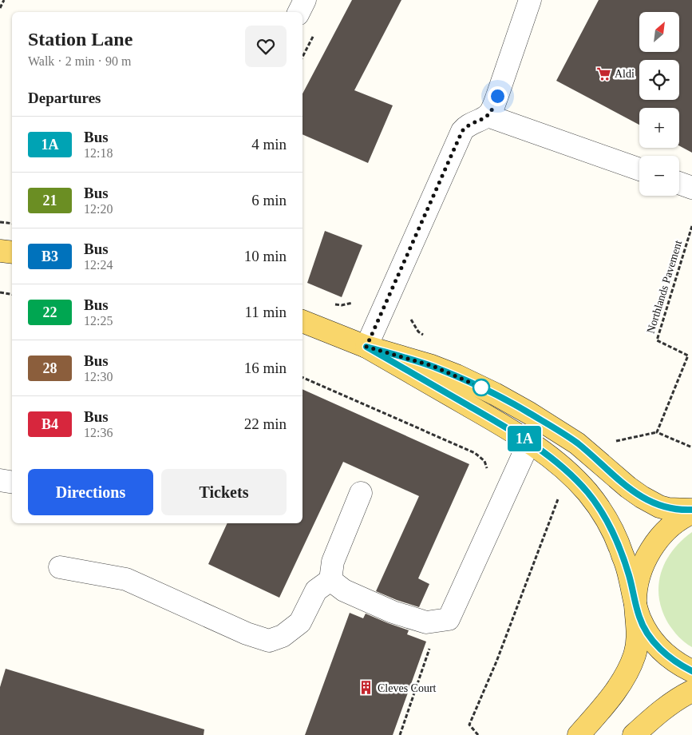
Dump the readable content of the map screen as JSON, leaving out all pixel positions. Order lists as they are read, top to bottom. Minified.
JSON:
{"streets":{"path":["Northlands Pavement"]},"places":{"supermarket":["Aldi"],"building":["Cleves Court"]},"lines":["bus line 1A"],"north":"top right","page":{"on_map":"1A","map_buttons":["+","−"],"heading":[["Station Lane","Walk · 2 min · 90 m"],"Departures"],"list":[{"mark":"1A","name":"Bus","note":"12:18","value":"4 min"},{"mark":"21","name":"Bus","note":"12:20","value":"6 min"},{"mark":"B3","name":"Bus","note":"12:24","value":"10 min"},{"mark":"22","name":"Bus","note":"12:25","value":"11 min"},{"mark":"28","name":"Bus","note":"12:30","value":"16 min"},{"mark":"B4","name":"Bus","note":"12:36","value":"22 min"}],"buttons":["Directions","Tickets"]}}
